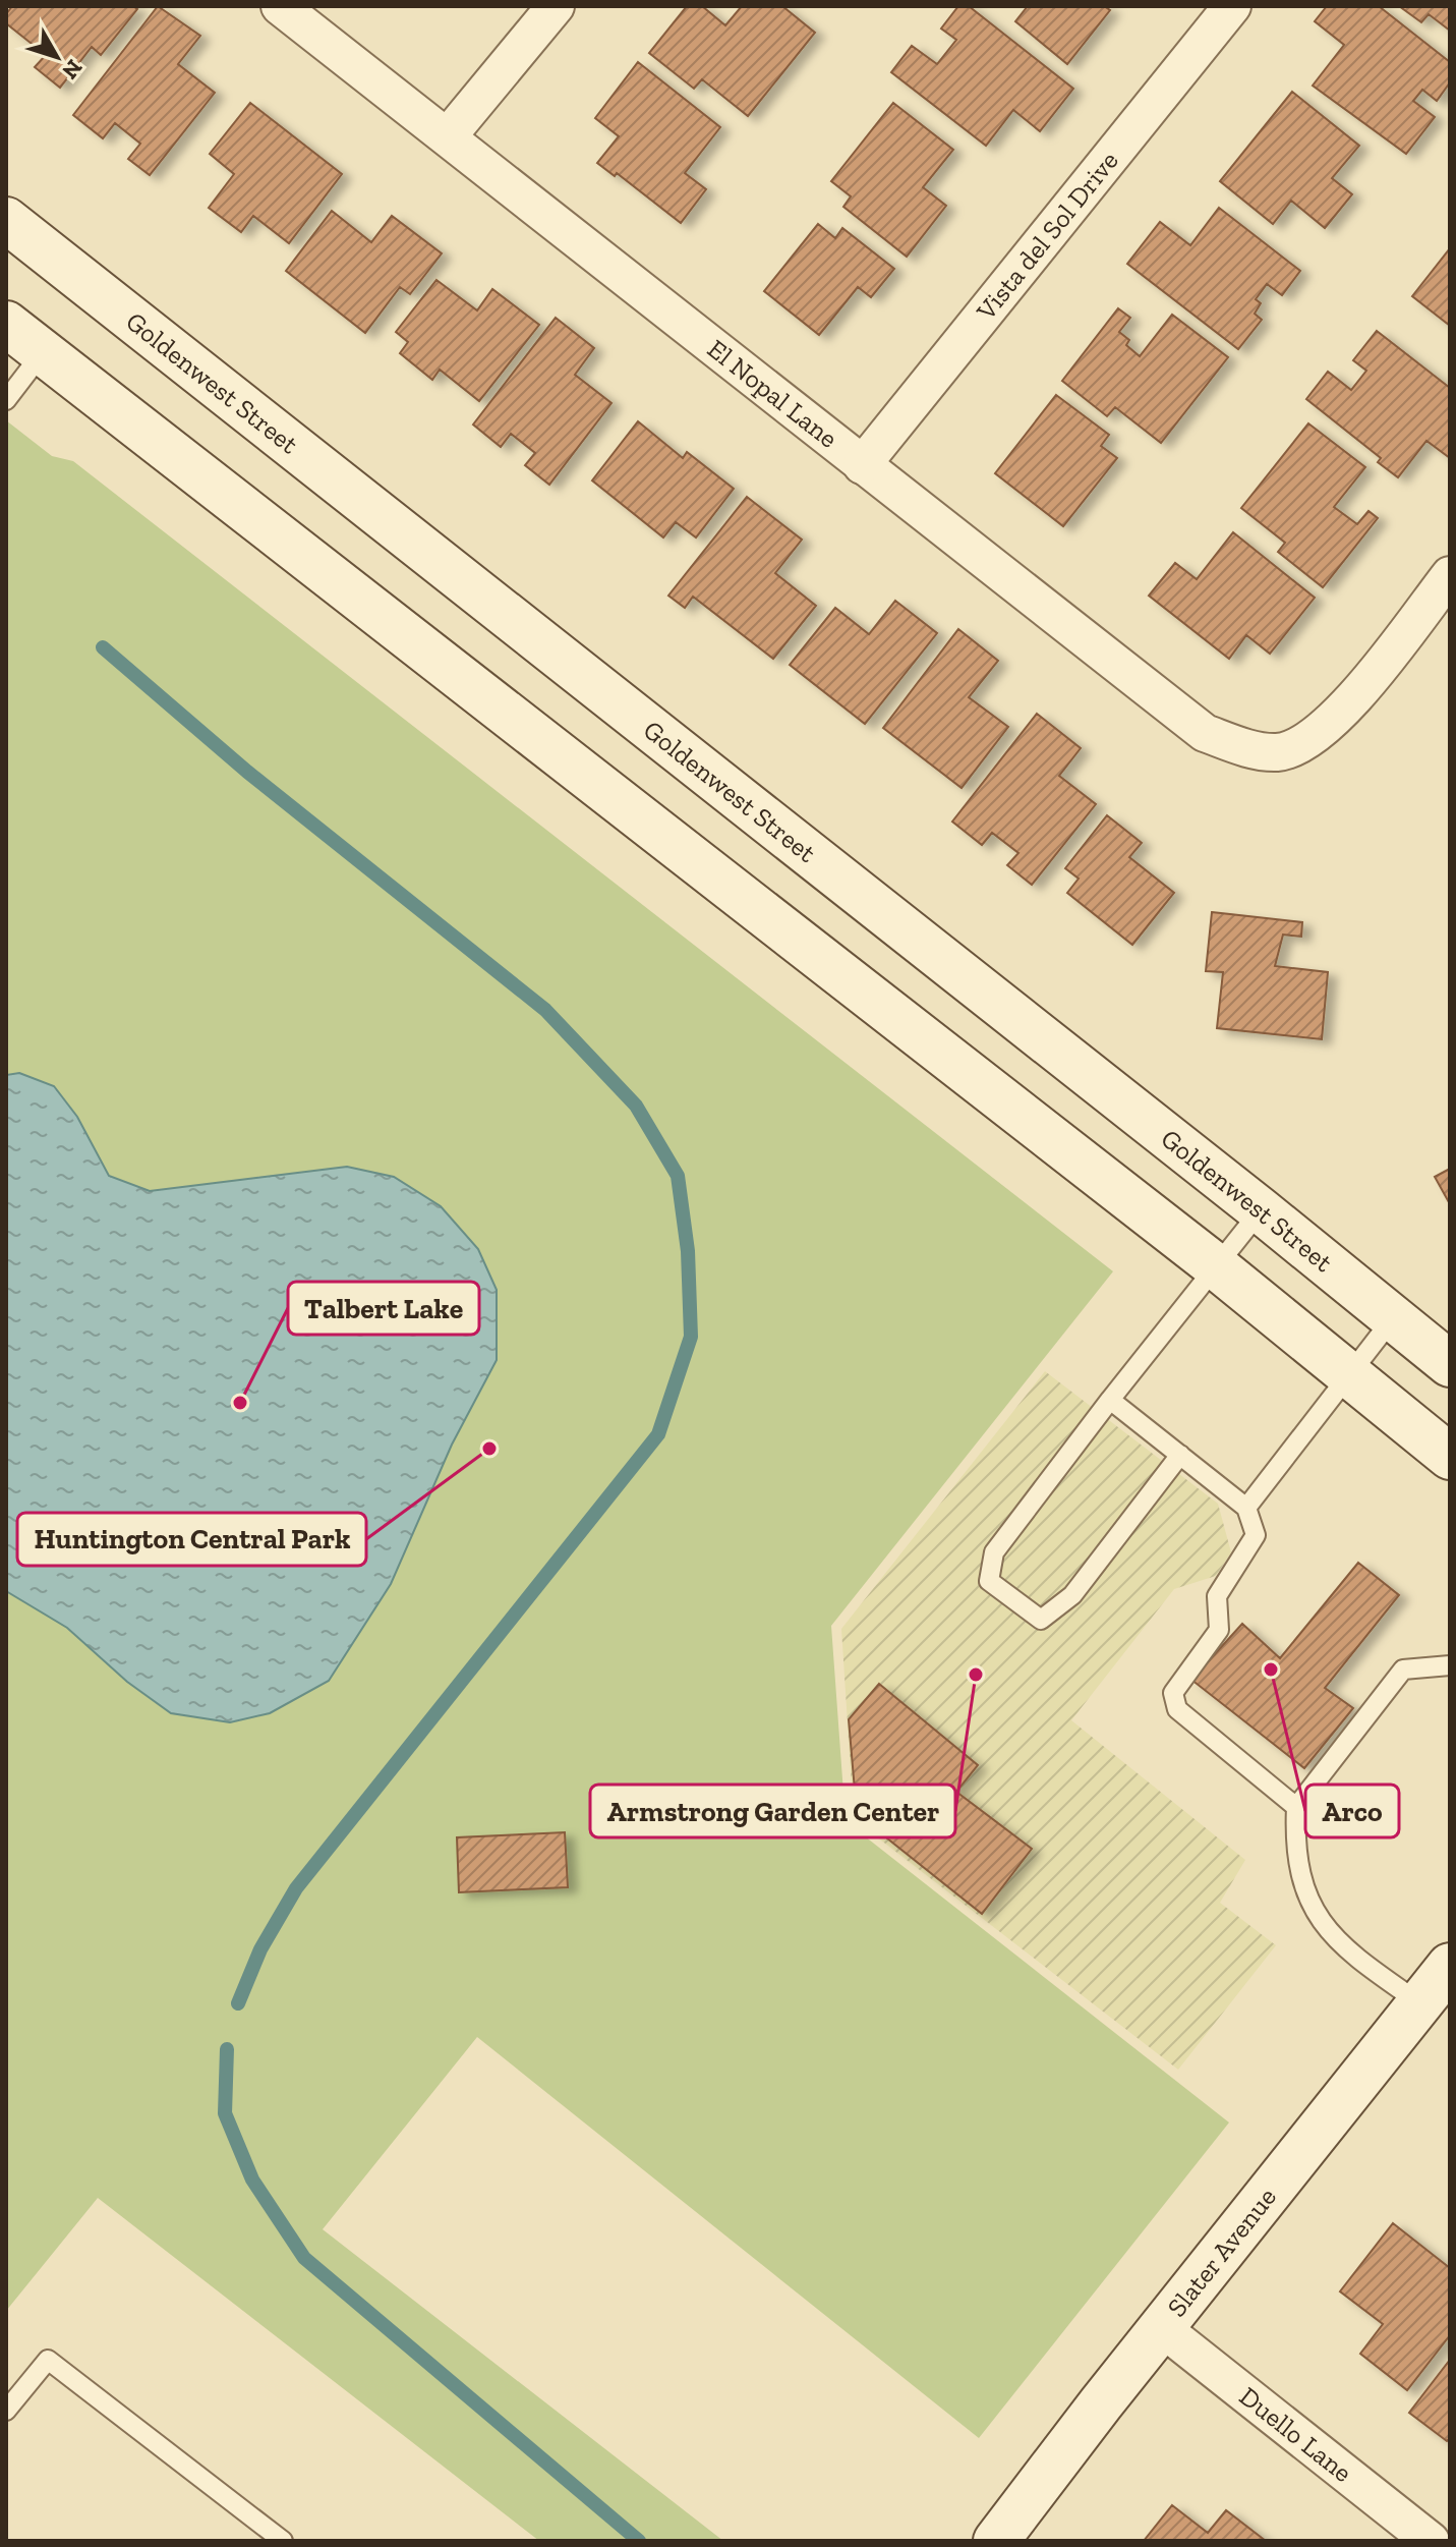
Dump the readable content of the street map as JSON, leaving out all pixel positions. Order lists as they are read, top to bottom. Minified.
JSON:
{"streets":{"main road":["Goldenwest Street","Slater Avenue"],"street":["Vista del Sol Drive","El Nopal Lane","Duello Lane"]},"crossings":[["Vista del Sol Drive","El Nopal Lane"],["Slater Avenue","Duello Lane"]],"places":["Talbert Lake","Huntington Central Park","Arco","Armstrong Garden Center"],"north":"bottom right"}
